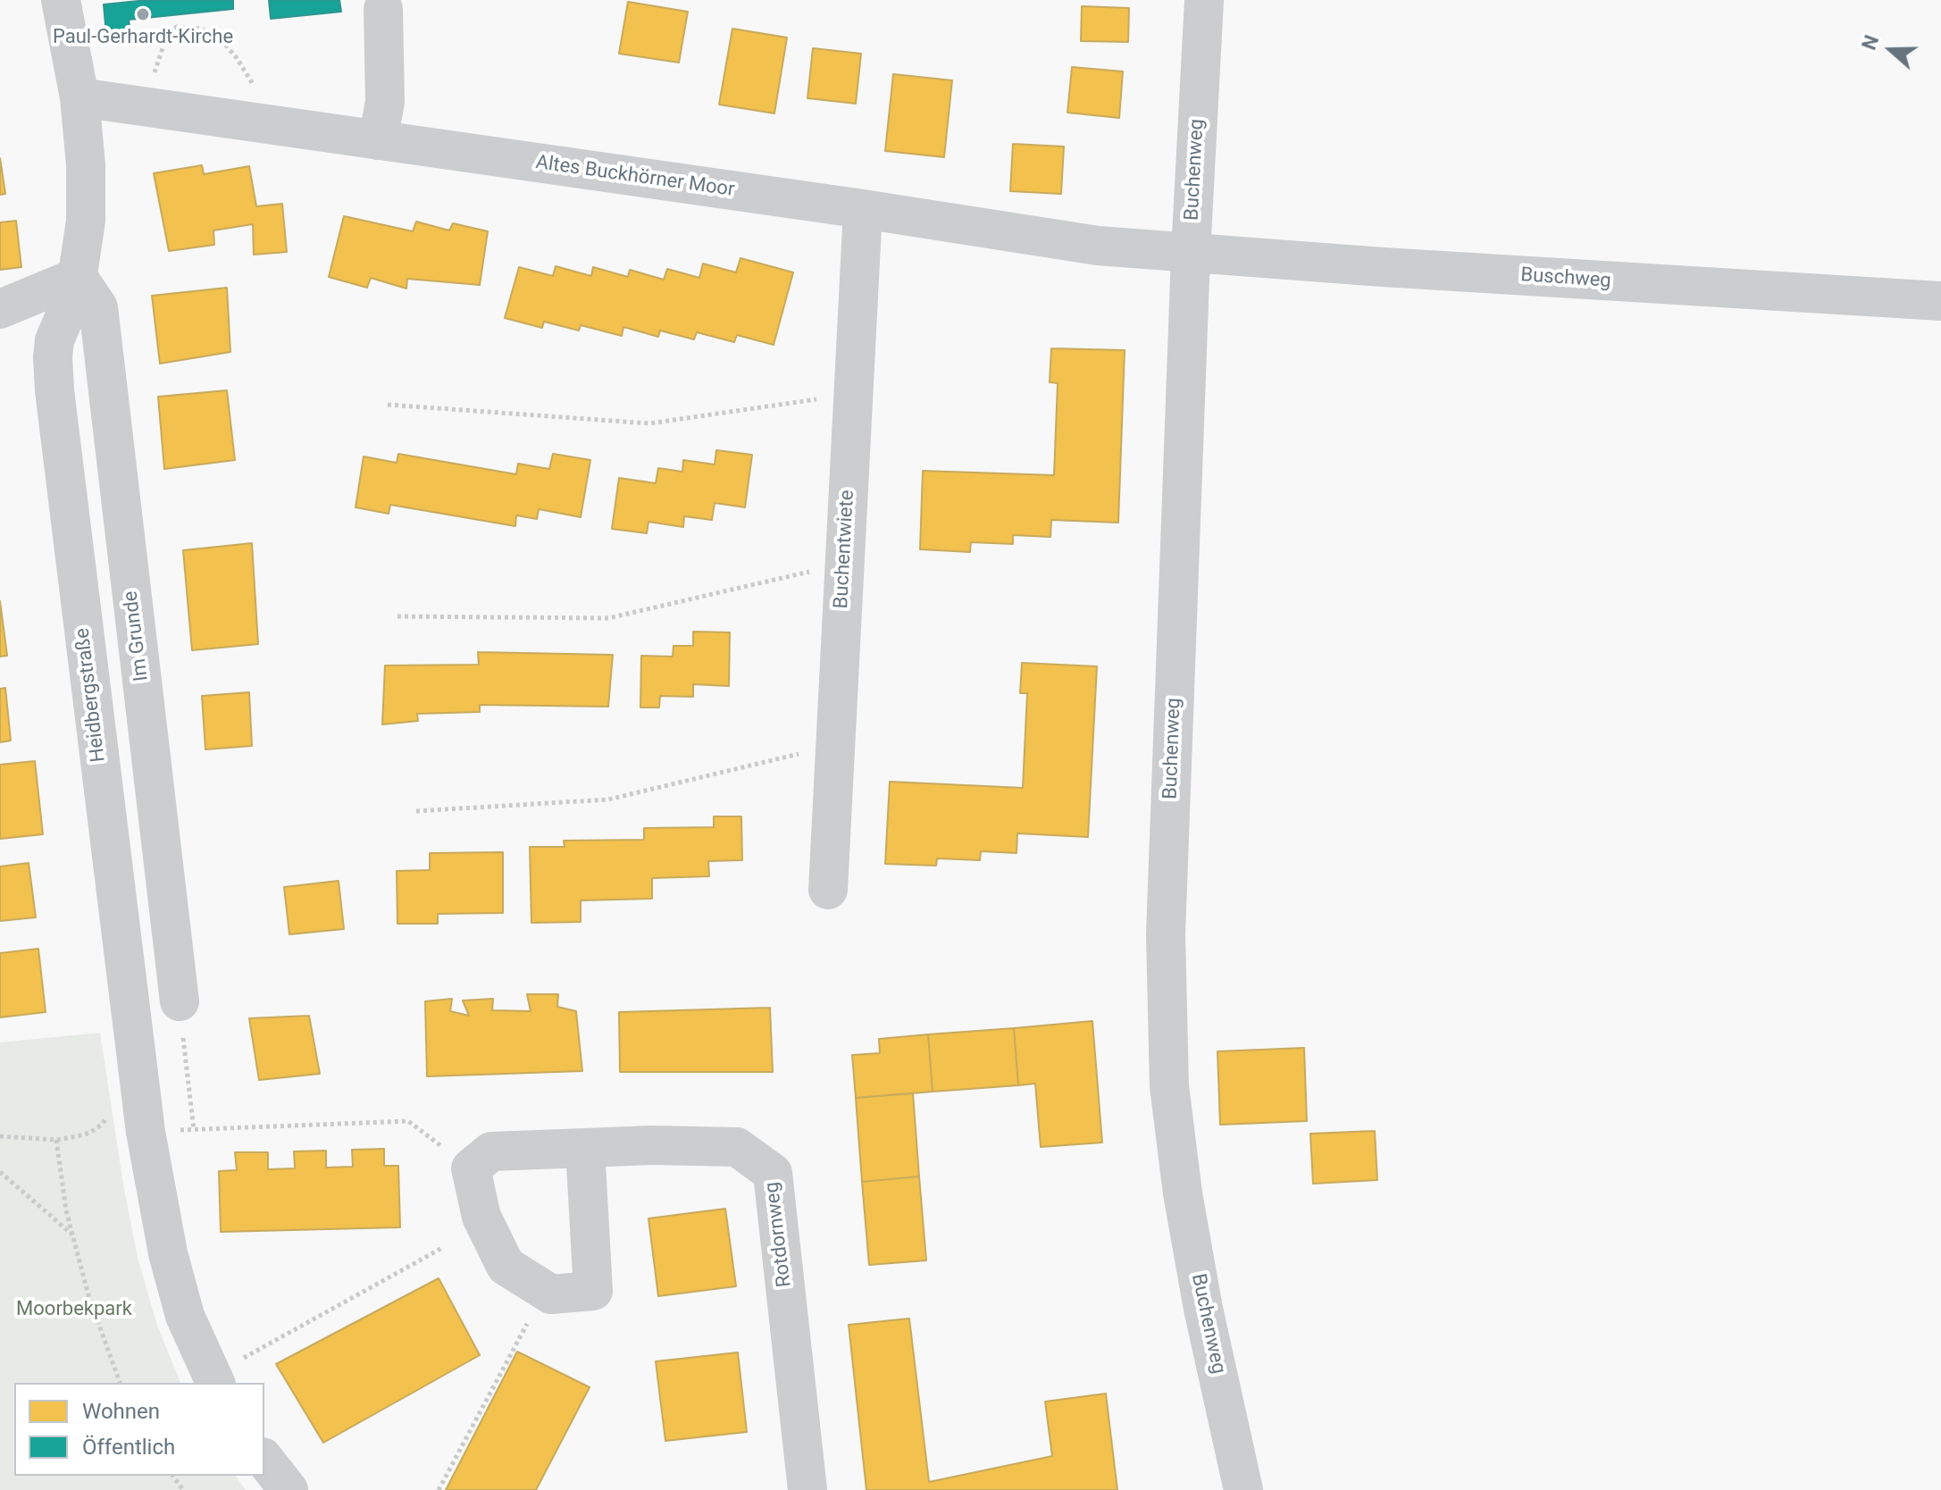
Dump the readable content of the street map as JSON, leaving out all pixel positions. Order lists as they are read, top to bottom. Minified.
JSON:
{"streets":{"street":["Buchenweg","Altes Buckhörner Moor","Buschweg","Buchentwiete","Im Grunde","Heidbergstraße","Rotdornweg"]},"crossings":[["Buchenweg","Altes Buckhörner Moor"],["Buchenweg","Buschweg"],["Altes Buckhörner Moor","Buschweg"],["Altes Buckhörner Moor","Buchentwiete"],["Altes Buckhörner Moor","Heidbergstraße"],["Im Grunde","Heidbergstraße"]],"parks":["Moorbekpark"],"places":["Paul-Gerhardt-Kirche"],"legend":["Wohnen","Öffentlich"],"north":"left"}
